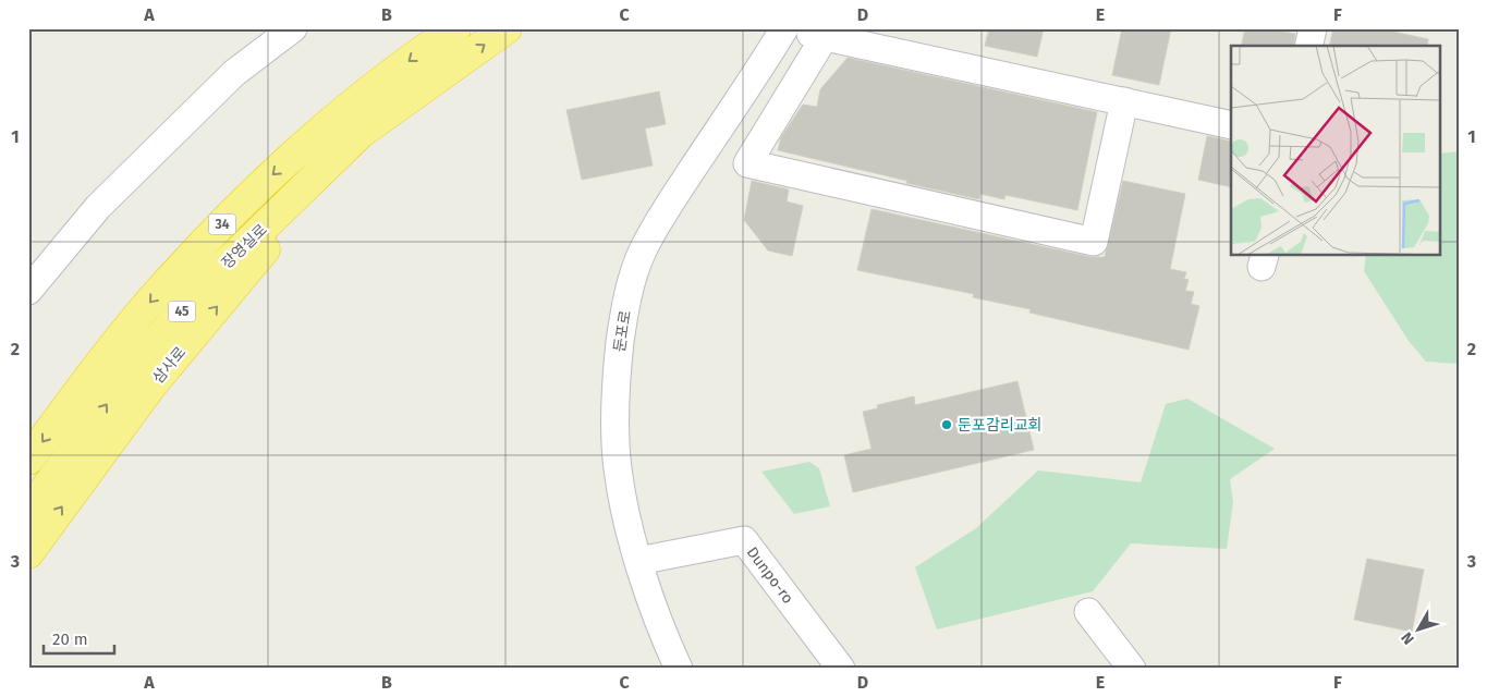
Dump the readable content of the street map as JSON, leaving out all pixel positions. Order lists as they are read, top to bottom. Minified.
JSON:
{"streets":{"highway":["34","장영실로","45","삼사로"],"street":["둔포로","Dunpo-ro"]},"crossings":[["장영실로","삼사로"],["둔포로","Dunpo-ro"]],"one_way":["삼사로"],"places":["둔포감리교회"],"scale_bar":"20 m","north":"bottom left","grid":{"columns":["A","B","C","D","E","F"],"rows":["1","2","3"]}}
